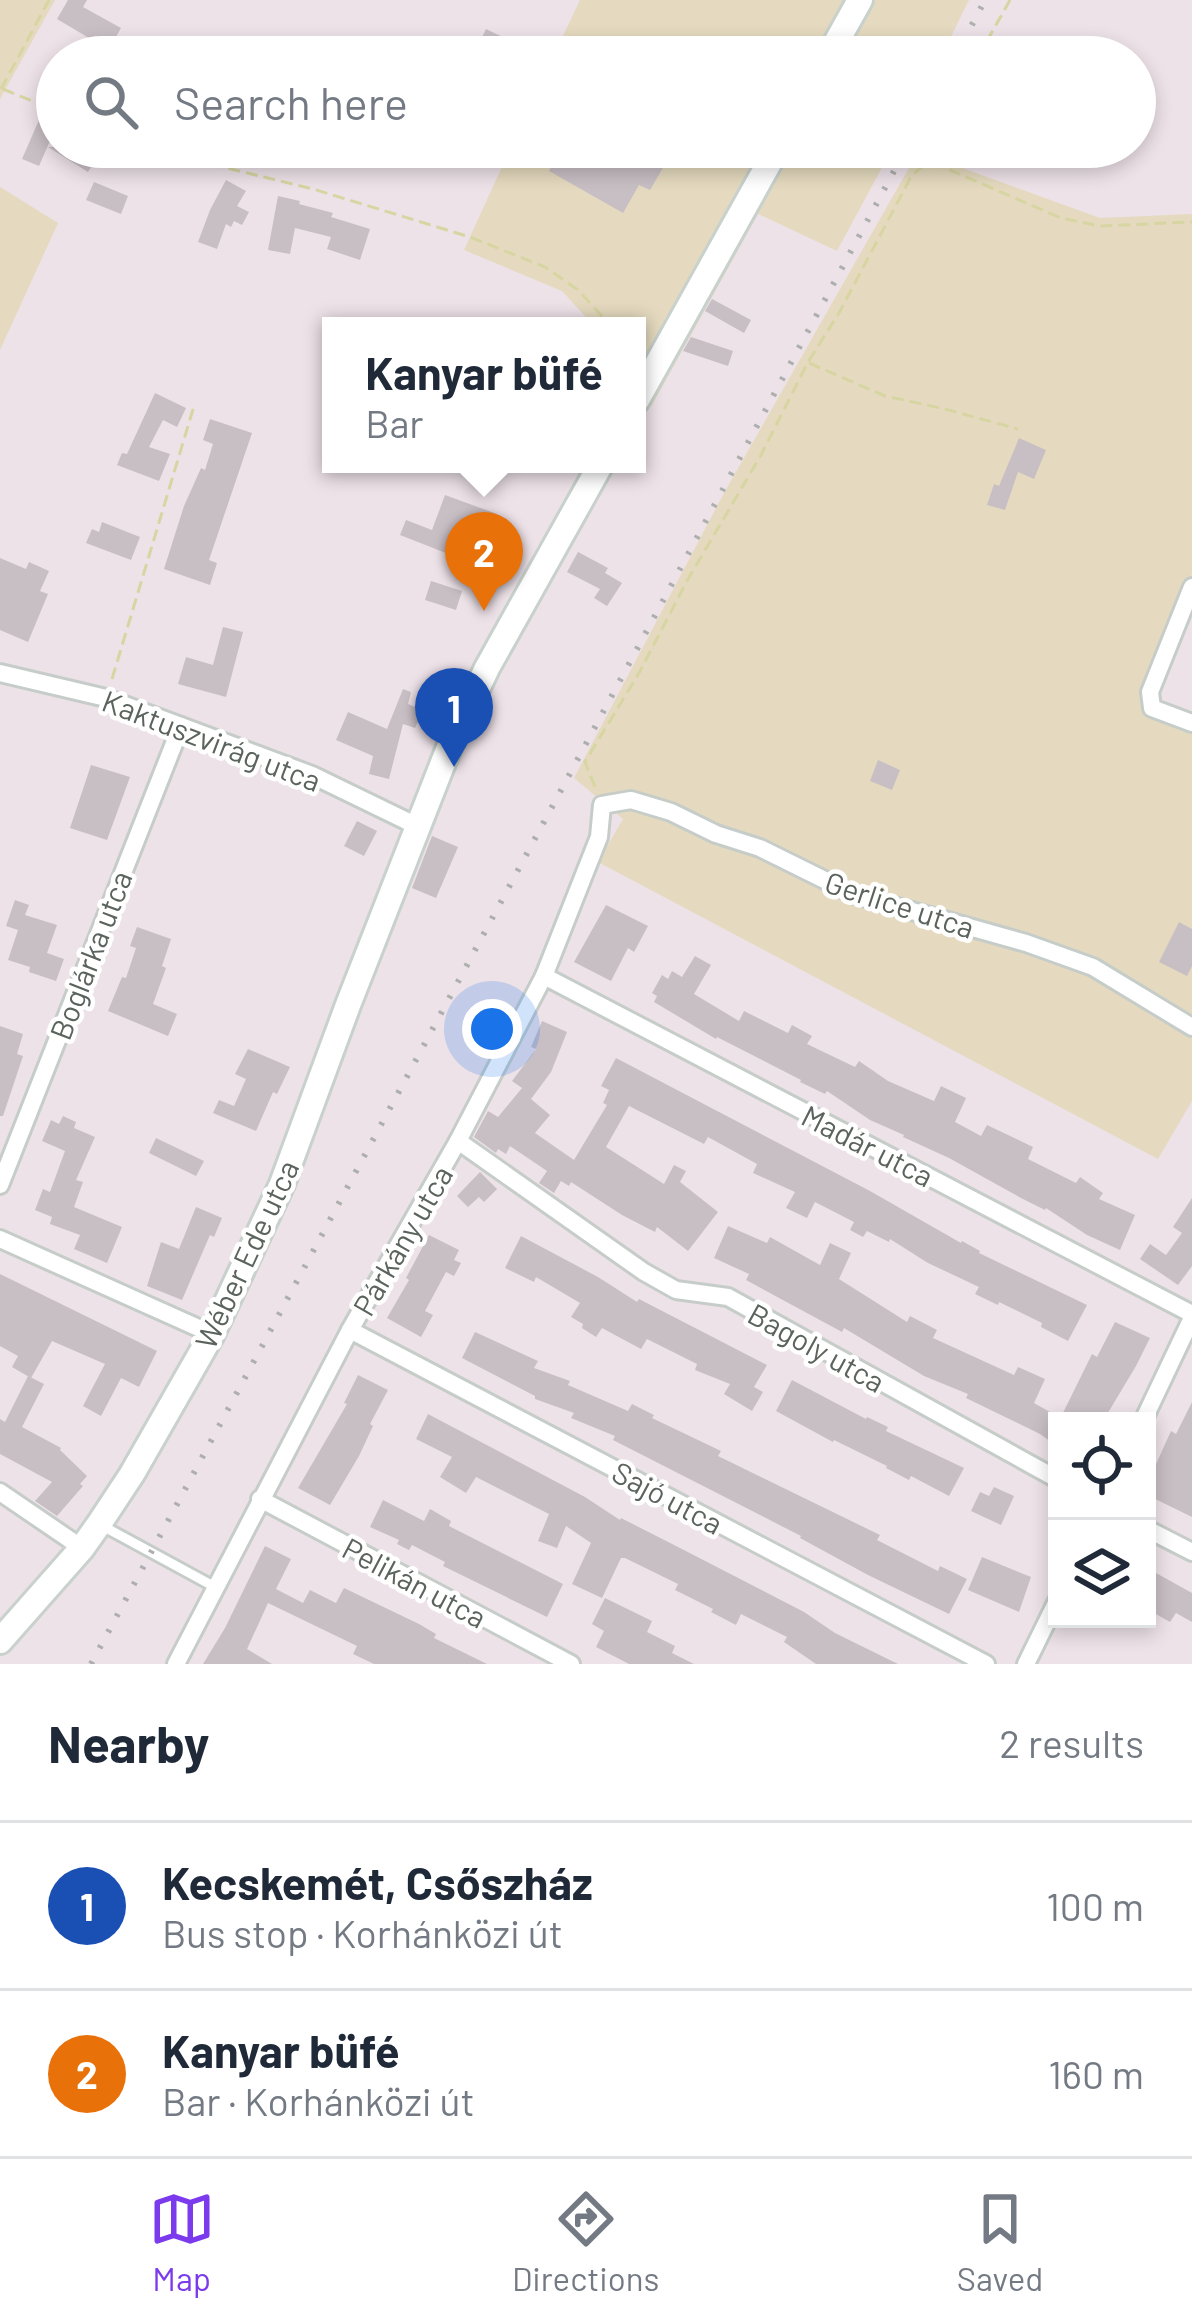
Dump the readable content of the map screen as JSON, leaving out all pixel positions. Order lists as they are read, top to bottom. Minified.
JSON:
{"streets":{"street":["Kaktuszvirág utca","Gerlice utca","Boglárka utca","Madár utca","Párkány utca","Wéber Ede utca","Bagoly utca","Sajó utca","Pelikán utca"]},"crossings":[["Kaktuszvirág utca","Boglárka utca"],["Kaktuszvirág utca","Wéber Ede utca"],["Gerlice utca","Párkány utca"],["Madár utca","Párkány utca"],["Párkány utca","Bagoly utca"],["Párkány utca","Sajó utca"],["Párkány utca","Pelikán utca"]],"page":{"search":"Search here","popup":["Kanyar büfé","Bar"],"pins":["2","1"],"heading":["Nearby","2 results"],"list":[{"mark":"1","name":"Kecskemét, Csőszház","note":"Bus stop · Korhánközi út","value":"100 m"},{"mark":"2","name":"Kanyar büfé","note":"Bar · Korhánközi út","value":"160 m"}],"nav":["Map","Directions","Saved"]}}
